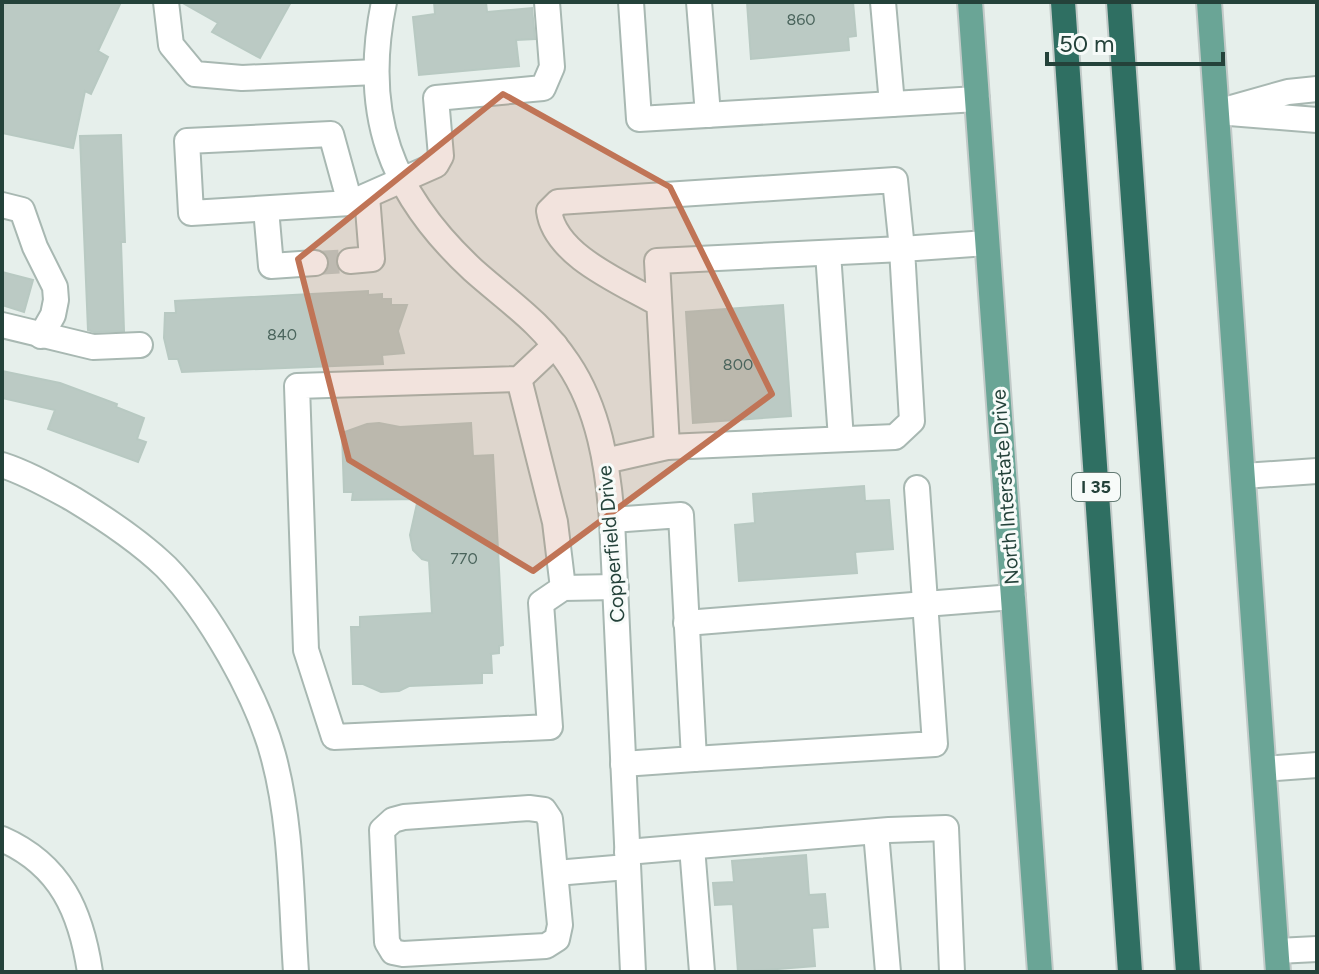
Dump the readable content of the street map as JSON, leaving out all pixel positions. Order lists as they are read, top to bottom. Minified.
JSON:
{"streets":{"highway":["I 35"],"main road":["North Interstate Drive"],"street":["Copperfield Drive"]},"house_numbers":["860","840","800","770"],"scale_bar":"50 m"}
